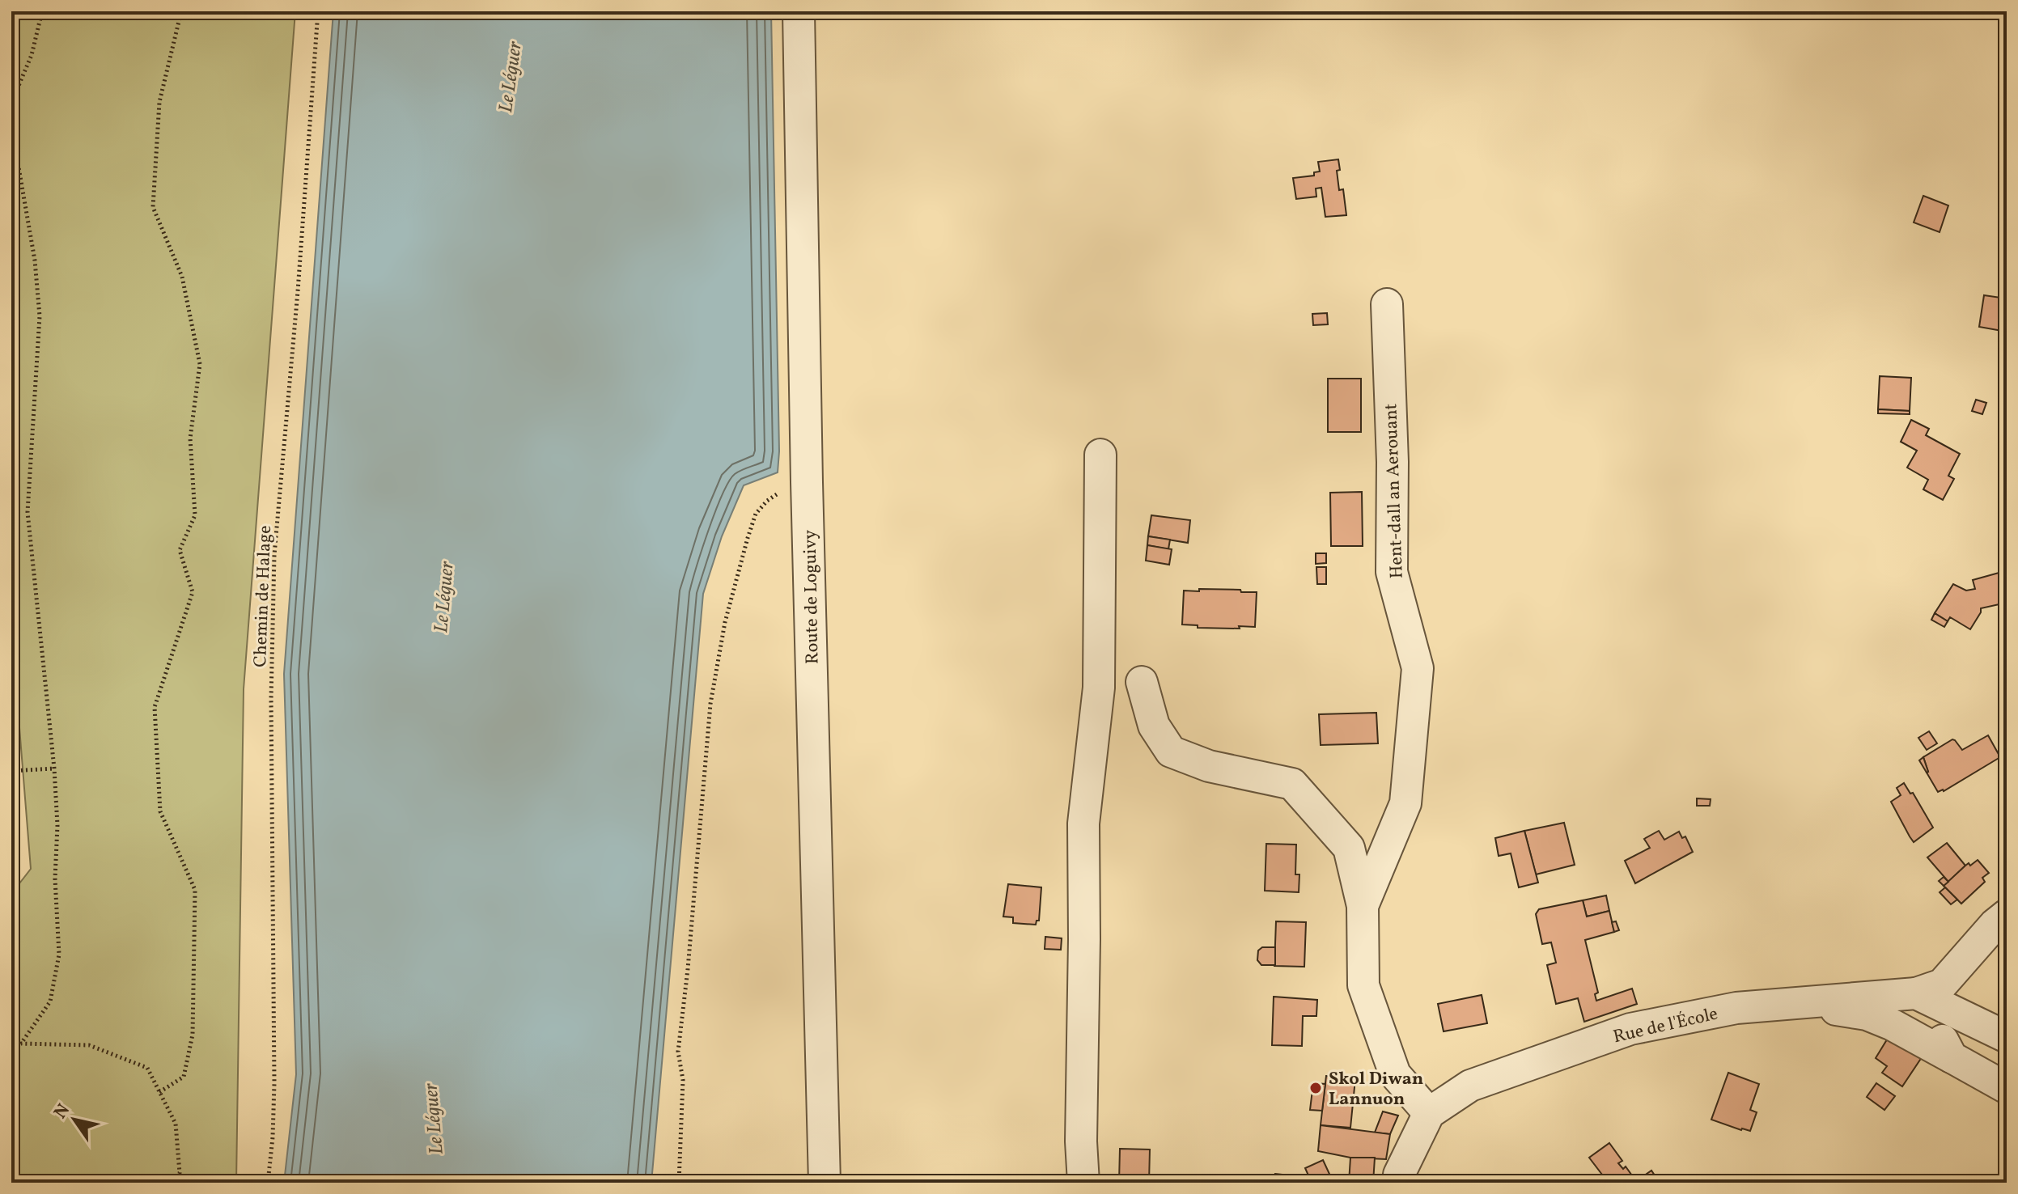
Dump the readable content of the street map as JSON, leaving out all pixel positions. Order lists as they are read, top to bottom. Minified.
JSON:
{"streets":{"street":["Hent-dall an Aerouant","Route de Loguivy","Rue de l'École"],"path":["Chemin de Halage"]},"crossings":[["Hent-dall an Aerouant","Rue de l'École"]],"water":["Le Léguer"],"places":["Skol Diwan Lannuon"],"north":"top left"}
